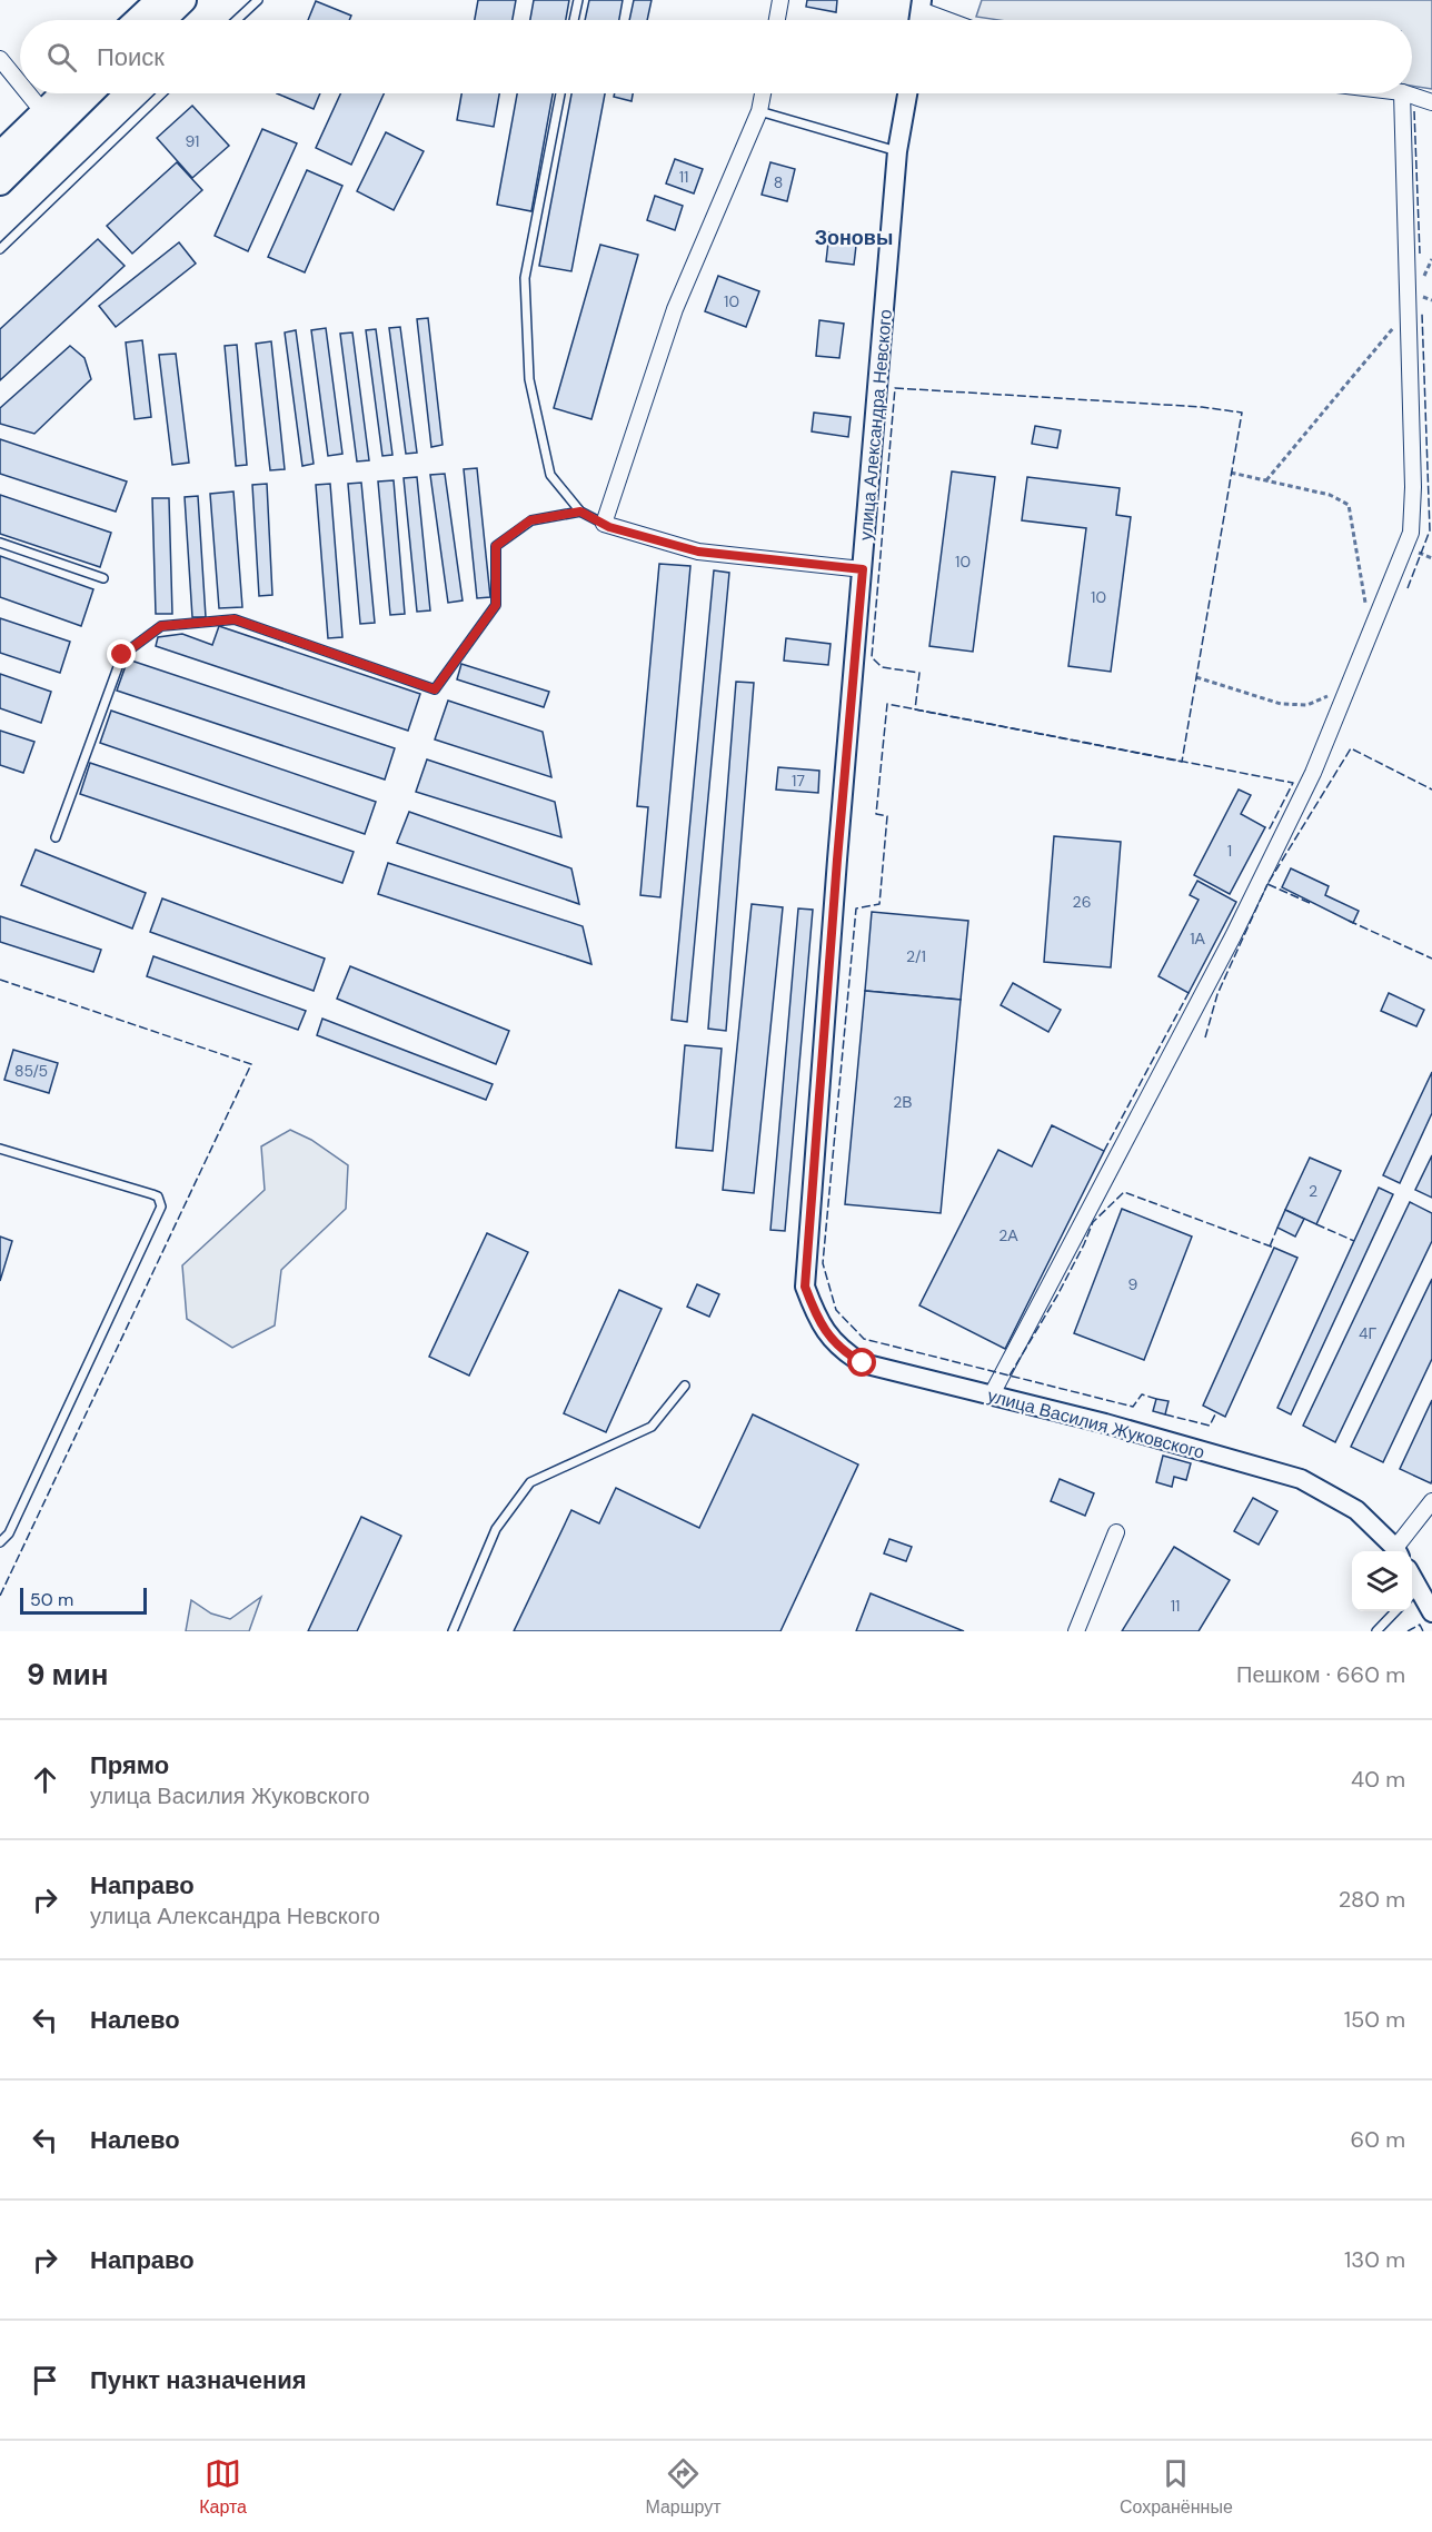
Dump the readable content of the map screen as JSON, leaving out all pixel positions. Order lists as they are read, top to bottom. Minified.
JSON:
{"streets":{"street":["улица Александра Невского","улица Василия Жуковского"]},"crossings":[["улица Александра Невского","улица Василия Жуковского"]],"districts":["Зоновы"],"house_numbers":["91","11","8","10","10","10","17","1","26","1А","2/1","85/5","2В","2","2А","9","4Г","11"],"scale_bar":"50 m","page":{"search":"Поиск","scale":"50 m","heading":["9 мин","Пешком · 660 m"],"list":[["Прямо","улица Василия Жуковского","40 m"],["Направо","улица Александра Невского","280 m"],["Налево","150 m"],["Налево","60 m"],["Направо","130 m"],"Пункт назначения"],"nav":["Карта","Маршрут","Сохранённые"]}}
